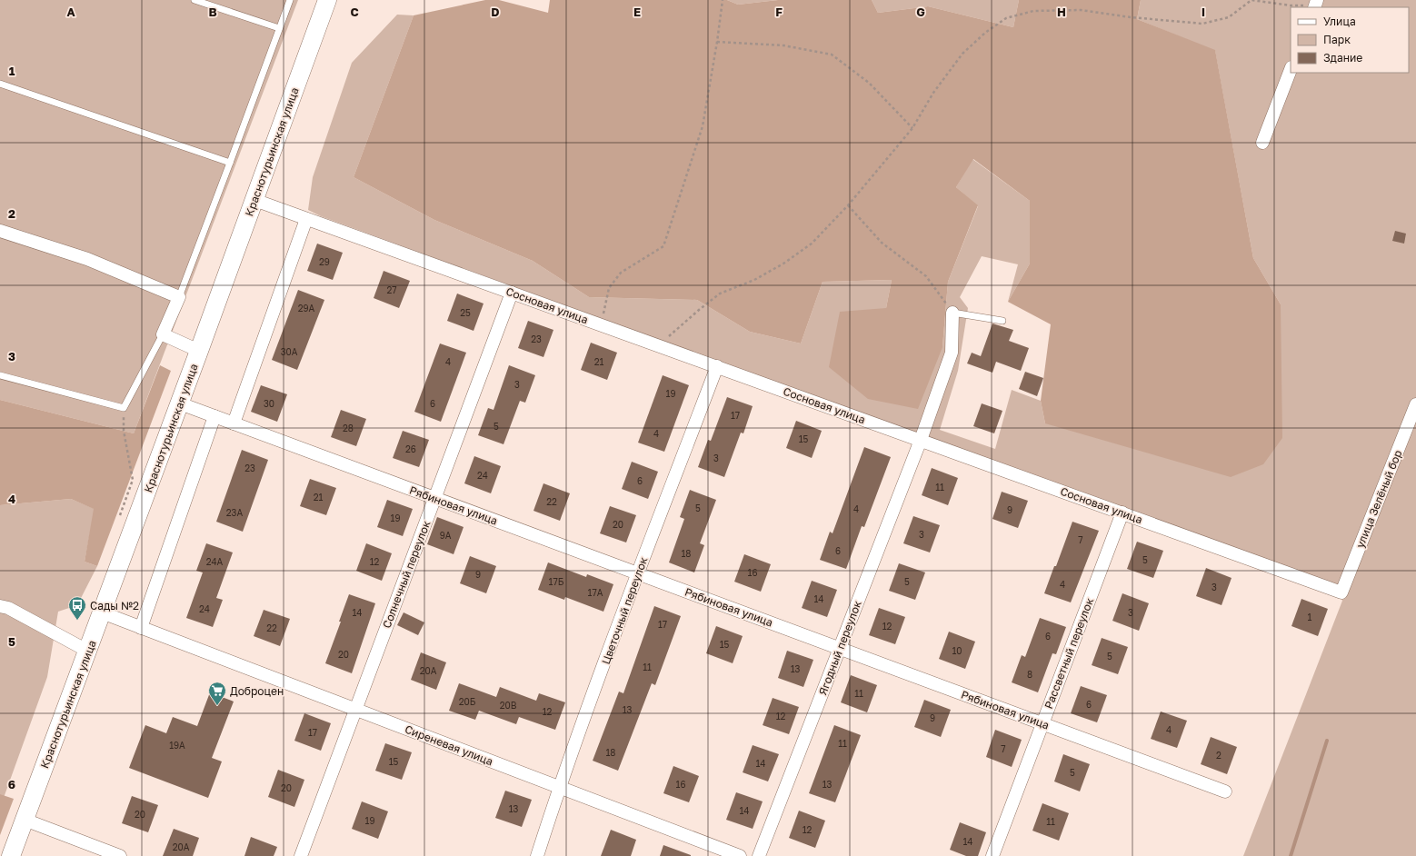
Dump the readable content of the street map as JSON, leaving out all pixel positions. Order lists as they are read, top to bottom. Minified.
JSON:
{"streets":{"main road":["Краснотурьинская улица"],"street":["Сосновая улица","улица Зелёный бор","Рябиновая улица","Солнечный переулок","Цветочный переулок","Ягодный переулок","Рассветный переулок","Сиреневая улица"]},"crossings":[["Краснотурьинская улица","Сосновая улица"],["Краснотурьинская улица","Рябиновая улица"],["Краснотурьинская улица","Сиреневая улица"],["Сосновая улица","улица Зелёный бор"],["Сосновая улица","Солнечный переулок"],["Сосновая улица","Цветочный переулок"],["Сосновая улица","Ягодный переулок"],["Сосновая улица","Рассветный переулок"],["Рябиновая улица","Солнечный переулок"],["Рябиновая улица","Цветочный переулок"],["Рябиновая улица","Ягодный переулок"],["Рябиновая улица","Рассветный переулок"],["Солнечный переулок","Сиреневая улица"],["Цветочный переулок","Сиреневая улица"]],"places":{"bus stop":["Сады №2"],"supermarket":["Доброцен"]},"house_numbers":["29","27","29А","25","23","30А","4","21","3","19","30","6","17","5","28","4","15","26","3","23","24","6","11","21","22","5","4","9","23А","19","20","3","9А","7","6","18","5","24А","12","16","9","17Б","5","4","3","17А","14","24","14","3","1","17","12","22","6","15","10","20","5","11","13","20А","8","11","20Б","6","20В","13","12","12","9","4","17","11","19А","7","18","2","15","14","5","16","13","20","13","14","20","19","11","12","14","20А"],"legend":["Улица","Парк","Здание"],"grid":{"columns":["A","B","C","D","E","F","G","H","I"],"rows":["1","2","3","4","5","6"]}}
